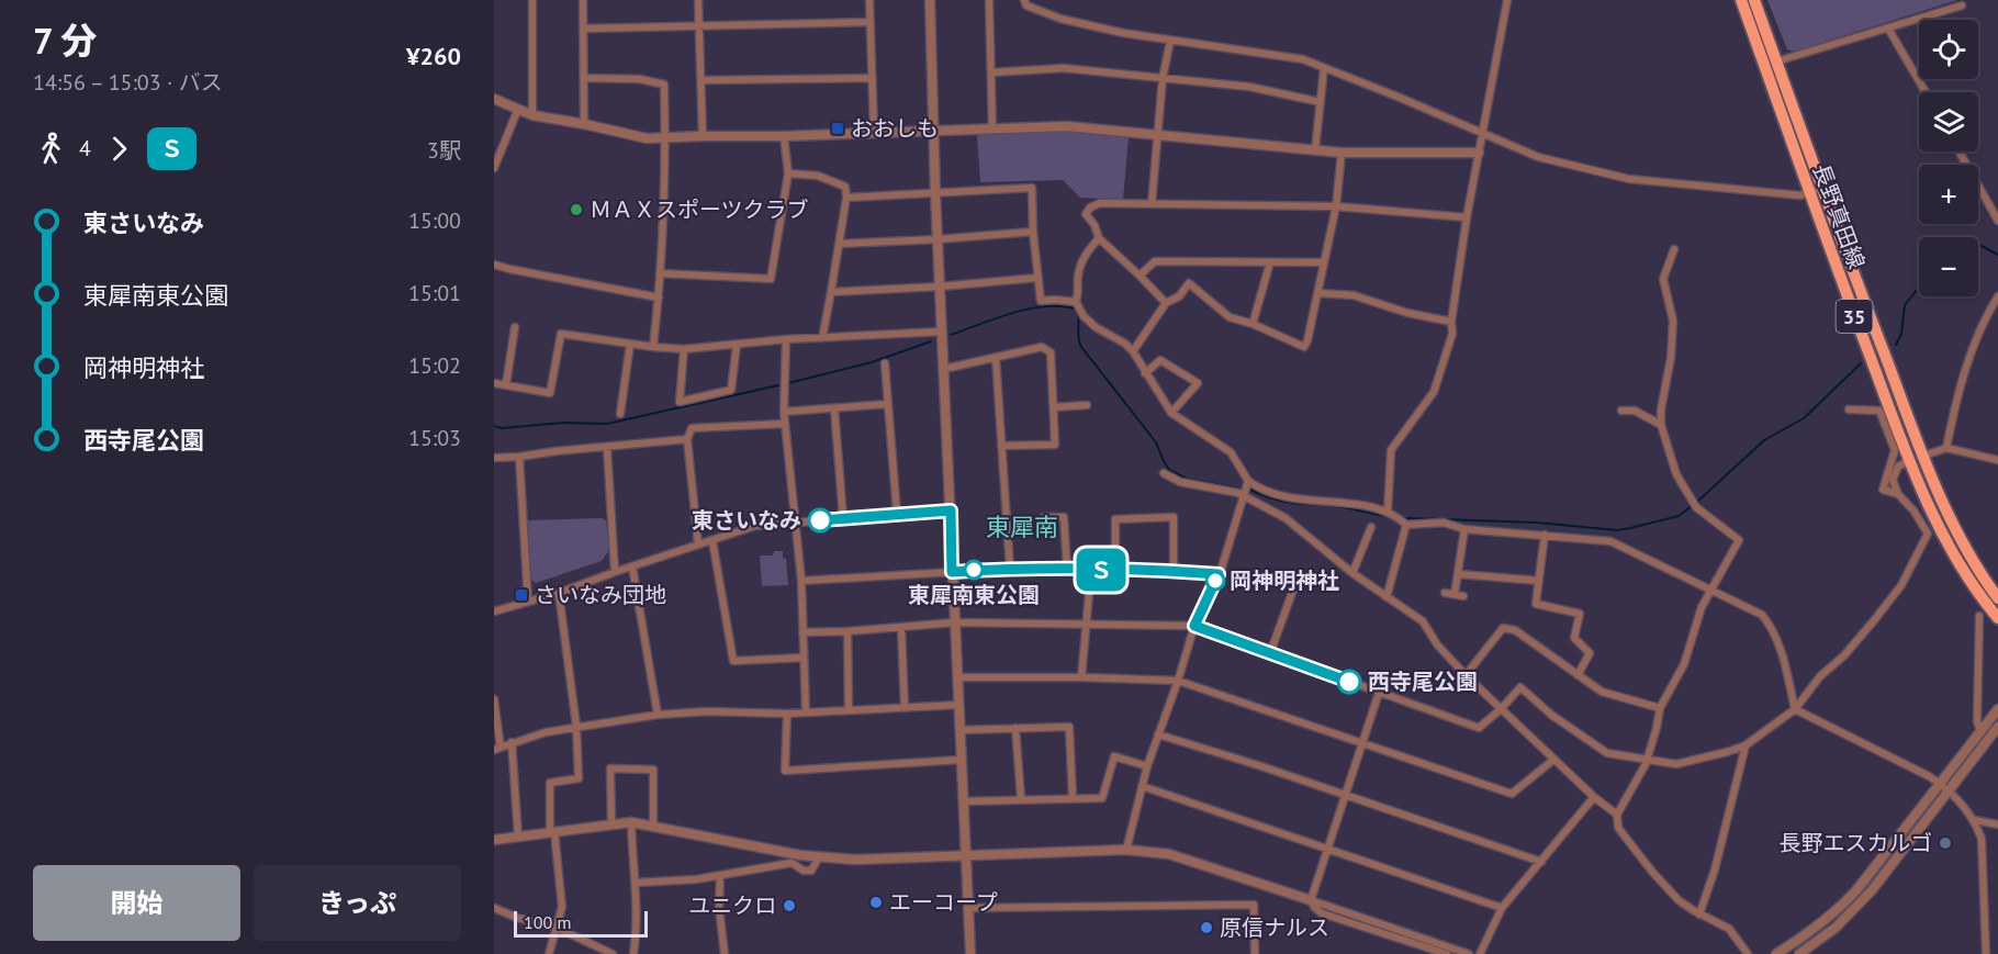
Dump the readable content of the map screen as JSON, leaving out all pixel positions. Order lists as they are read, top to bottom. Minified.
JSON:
{"streets":{"main road":["長野真田線","35"]},"districts":["東犀南"],"places":{"transit":["おおしも","さいなみ団地"],"other":["ＭＡＸスポーツクラブ","東さいなみ","東犀南東公園","岡神明神社","西寺尾公園","長野エスカルゴ","エーコープ","ユニクロ","原信ナルス"]},"lines":["bus line Ｓ"],"scale_bar":"100 m","page":{"heading":["7 分","14:56 – 15:03 · バス","¥260"],"on_map":"Ｓ","map_buttons":["+","−"],"legs":["4","Ｓ","3駅"],"list":[{"name":"東さいなみ","value":"15:00"},{"name":"東犀南東公園","value":"15:01"},{"name":"岡神明神社","value":"15:02"},{"name":"西寺尾公園","value":"15:03"}],"buttons":["開始","きっぷ"],"scale":"100 m"}}
